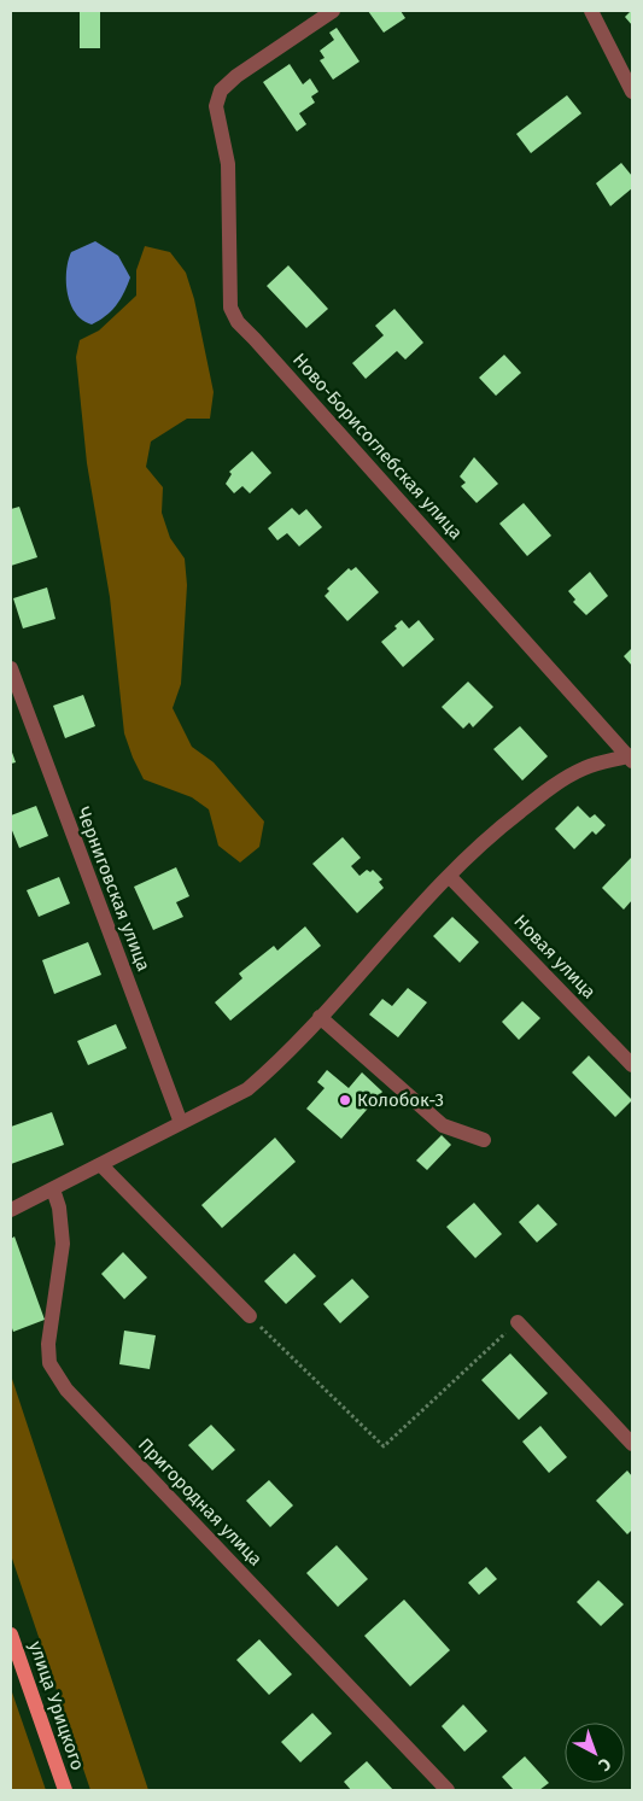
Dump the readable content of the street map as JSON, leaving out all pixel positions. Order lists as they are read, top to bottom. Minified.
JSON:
{"streets":{"main road":["улица Урицкого"],"street":["Ново-Борисоглебская улица","Черниговская улица","Новая улица","Пригородная улица"]},"places":["Колобок-3"],"north":"bottom right"}
